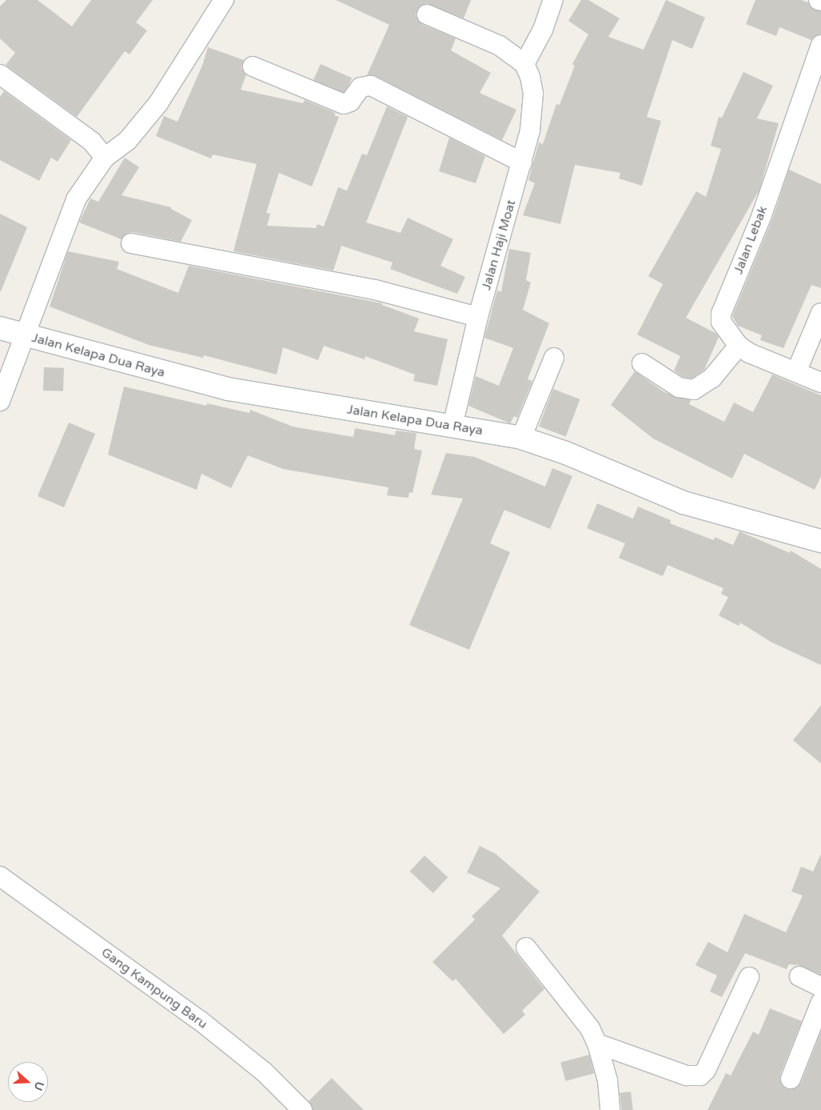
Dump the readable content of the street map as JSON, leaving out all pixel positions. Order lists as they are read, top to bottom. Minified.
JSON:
{"streets":{"main road":["Jalan Kelapa Dua Raya"],"street":["Jalan Lebak","Jalan Haji Moat","Gang Kampung Baru"]},"crossings":[["Jalan Haji Moat","Jalan Kelapa Dua Raya"]],"north":"right"}
